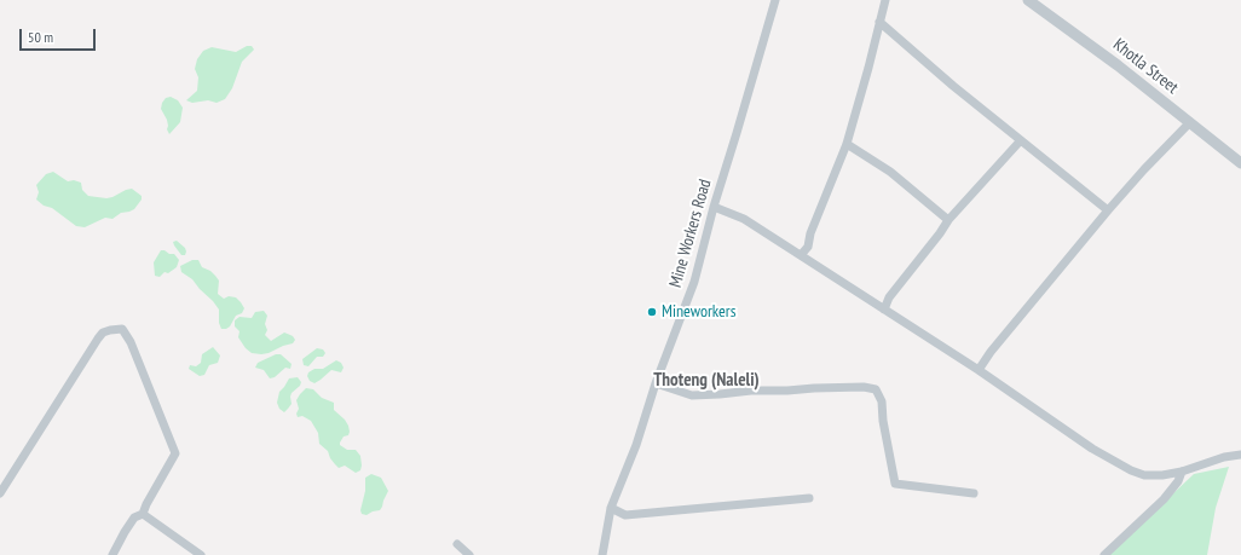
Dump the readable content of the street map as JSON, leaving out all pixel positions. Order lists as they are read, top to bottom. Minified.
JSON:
{"streets":{"street":["Khotla Street","Mine Workers Road"]},"districts":["Thoteng (Naleli)"],"places":["Mineworkers"],"scale_bar":"50 m"}
